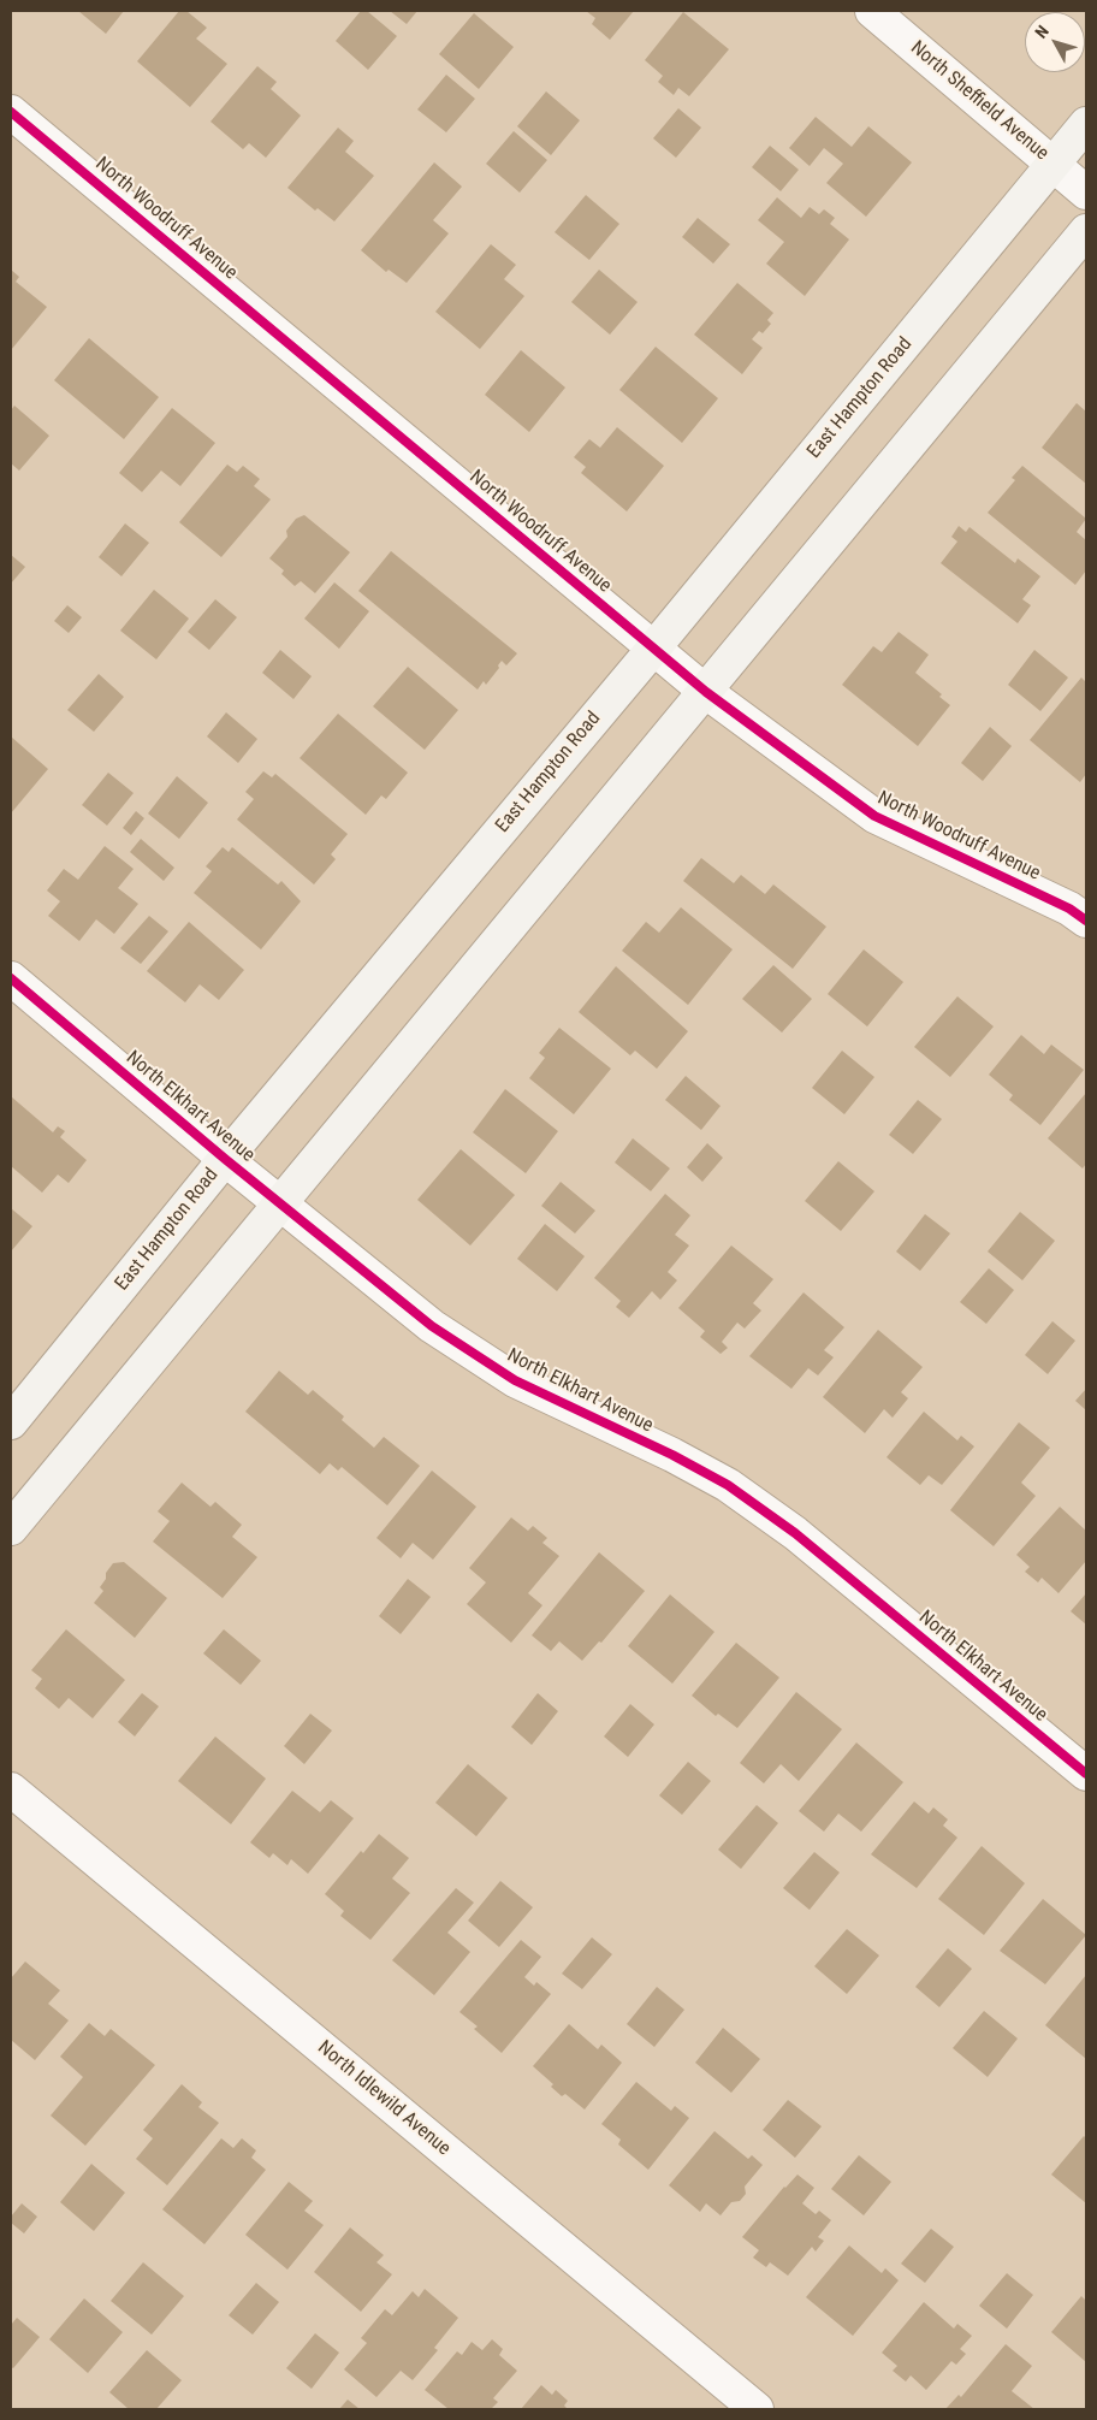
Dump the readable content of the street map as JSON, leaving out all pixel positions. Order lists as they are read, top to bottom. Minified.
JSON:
{"streets":{"main road":["East Hampton Road"],"street":["North Sheffield Avenue","North Woodruff Avenue","North Elkhart Avenue","North Idlewild Avenue"]},"crossings":[["North Sheffield Avenue","East Hampton Road"],["North Woodruff Avenue","East Hampton Road"],["East Hampton Road","North Elkhart Avenue"]],"north":"top left"}
